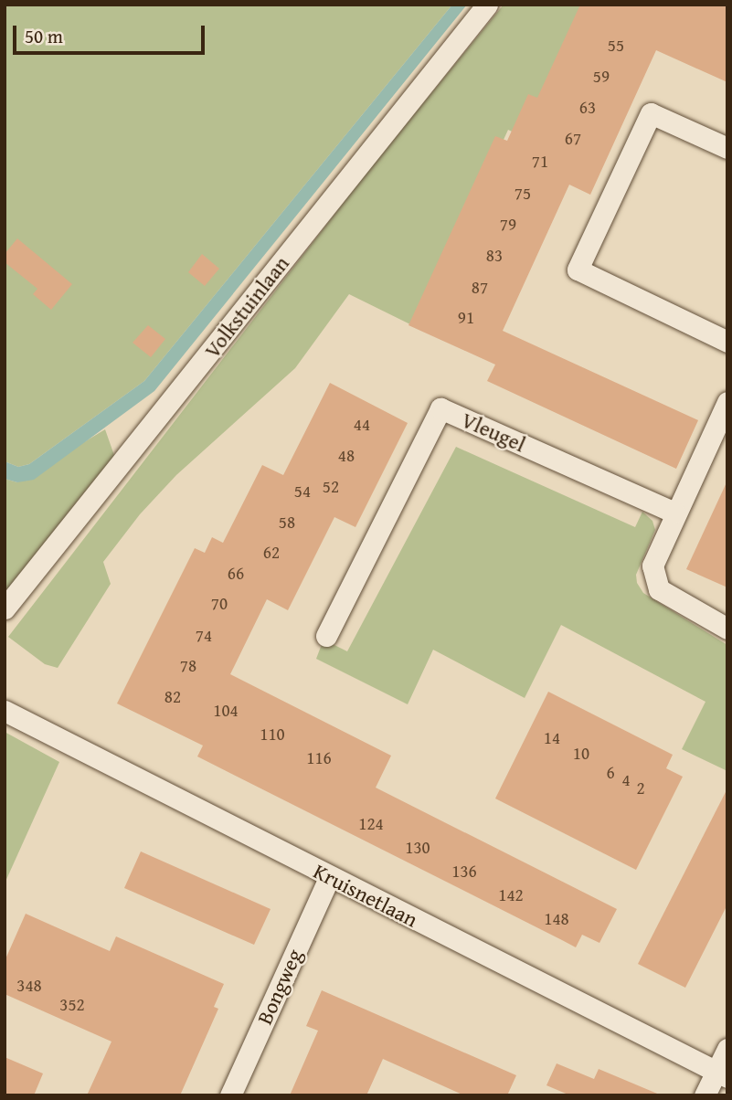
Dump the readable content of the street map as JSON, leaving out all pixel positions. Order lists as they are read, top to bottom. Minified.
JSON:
{"streets":{"street":["Volkstuinlaan","Vleugel","Kruisnetlaan","Bongweg"]},"crossings":[["Kruisnetlaan","Bongweg"]],"house_numbers":["55","59","63","67","71","75","79","83","87","91","44","48","52","54","58","62","66","70","74","78","82","104","110","14","10","116","6","4","2","124","130","136","142","148","348","352"],"scale_bar":"50 m"}
